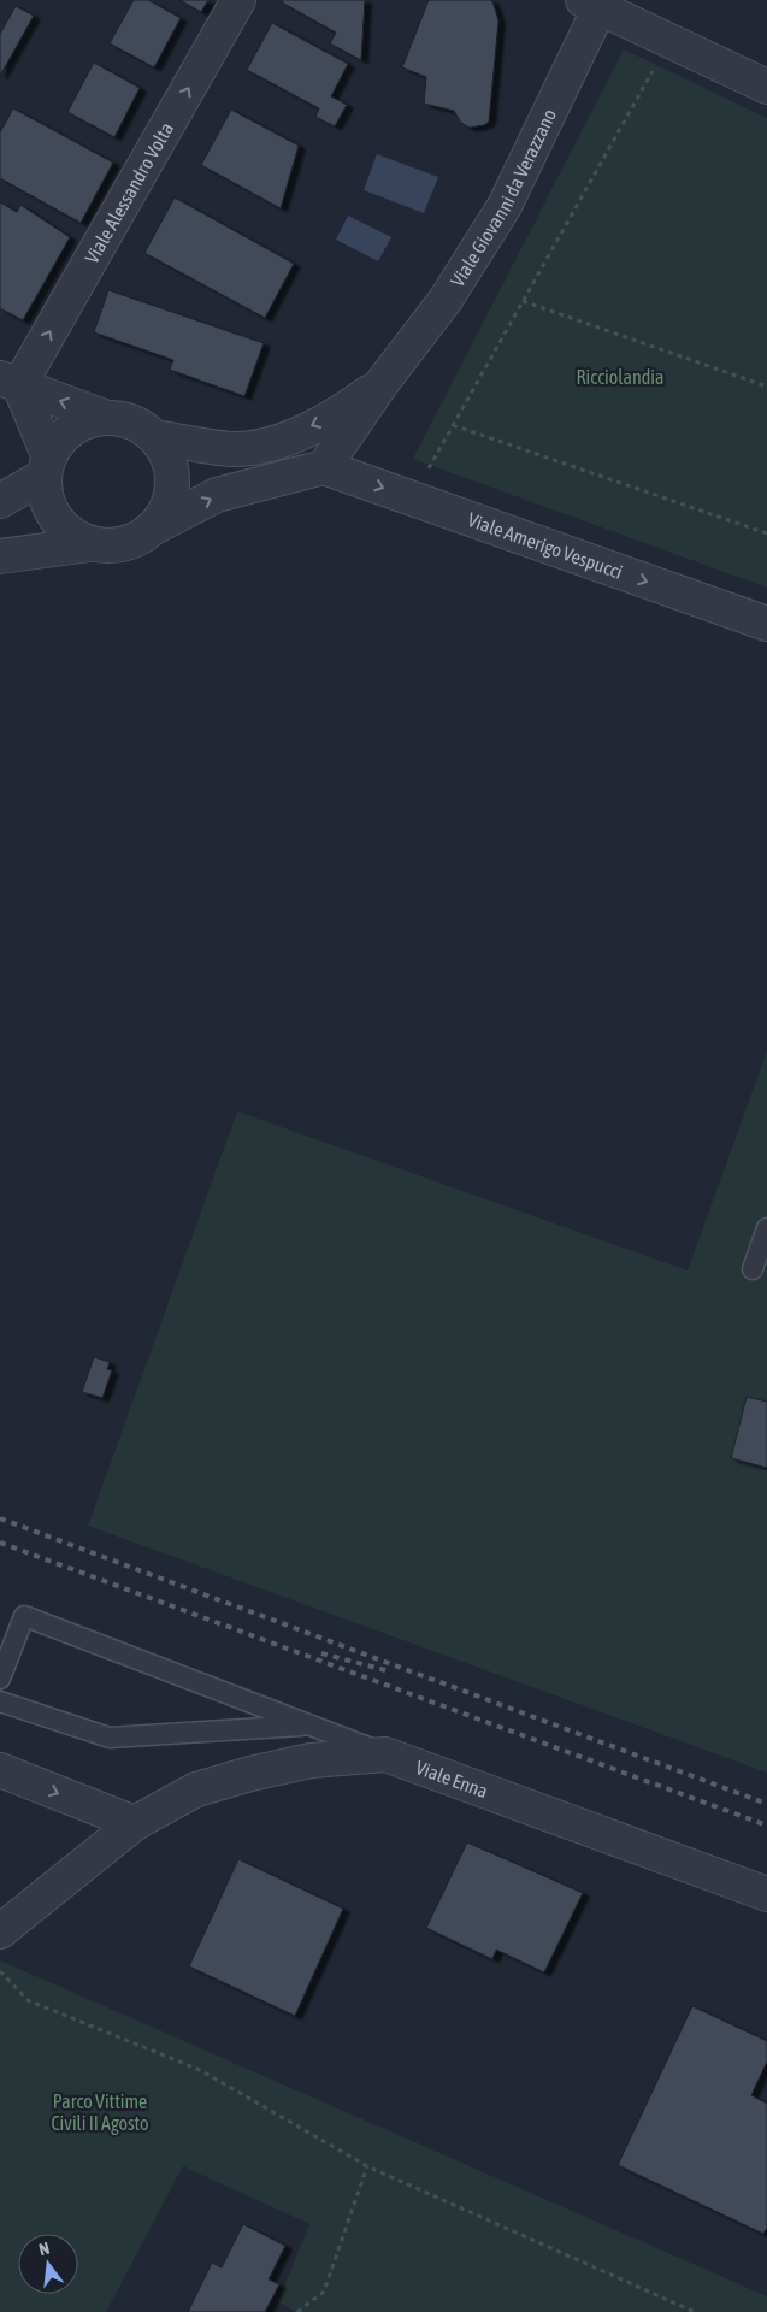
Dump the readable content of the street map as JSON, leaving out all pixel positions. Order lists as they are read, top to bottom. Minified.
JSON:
{"streets":{"street":["Viale Alessandro Volta","Viale Giovanni da Verazzano","Viale Amerigo Vespucci","Viale Enna"]},"crossings":[["Viale Giovanni da Verazzano","Viale Amerigo Vespucci"]],"one_way":["Viale Alessandro Volta","Viale Amerigo Vespucci"],"parks":["Ricciolandia","Parco Vittime Civili II Agosto"],"north":"top"}
